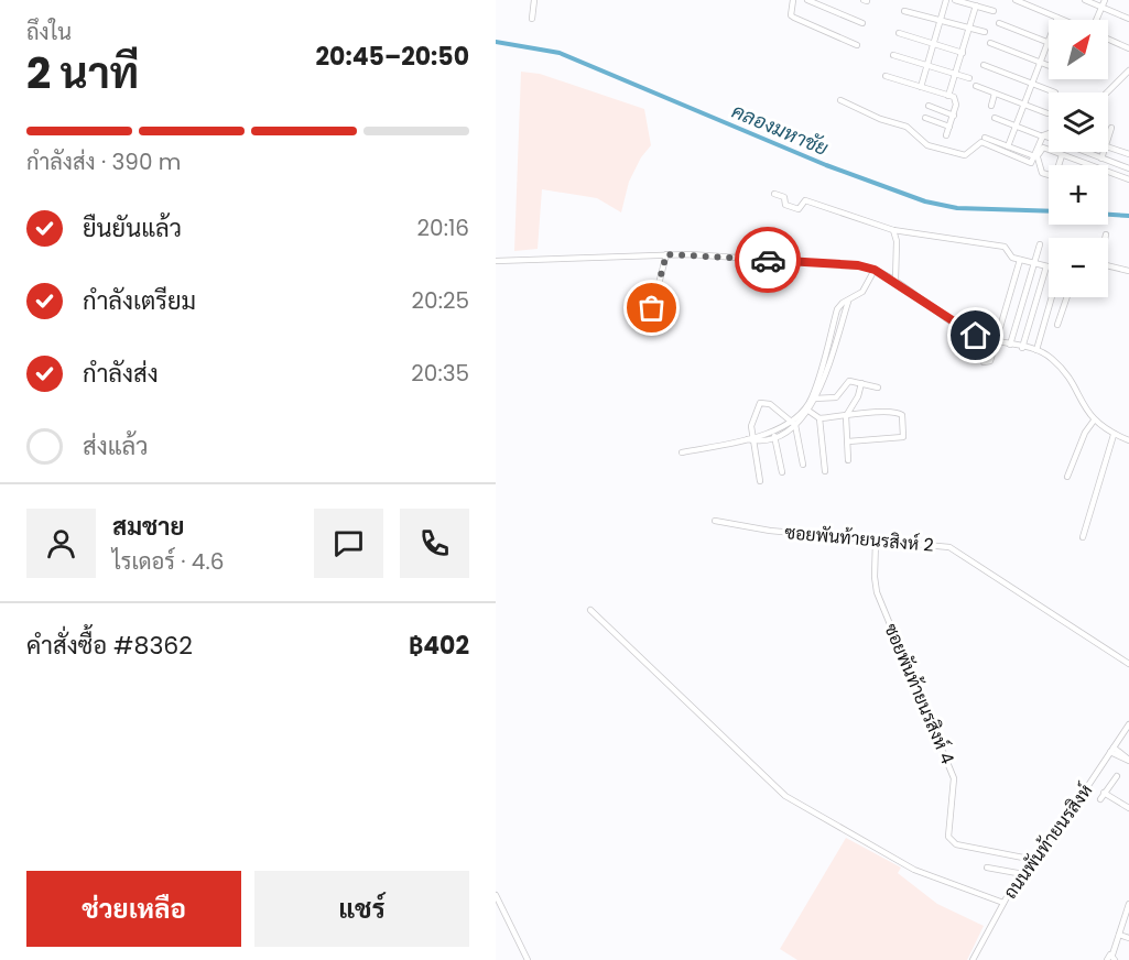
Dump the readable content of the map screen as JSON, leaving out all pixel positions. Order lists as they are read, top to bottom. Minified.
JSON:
{"streets":{"street":["ซอยพันท้ายนรสิงห์ 2","ซอยพันท้ายนรสิงห์ 4","ถนนพันท้ายนรสิงห์"]},"crossings":[["ซอยพันท้ายนรสิงห์ 2","ซอยพันท้ายนรสิงห์ 4"],["ซอยพันท้ายนรสิงห์ 4","ถนนพันท้ายนรสิงห์"]],"water":["คลองมหาชัย"],"north":"top right","page":{"heading":["2 นาที","ถึงใน","20:45–20:50"],"panel":["สมชาย","ไรเดอร์ · 4.6","คำสั่งซื้อ #8362","฿402"],"map_buttons":["+","−"],"bar":"กำลังส่ง · 390 m","list":[["ยืนยันแล้ว","20:16"],["กำลังเตรียม","20:25"],["กำลังส่ง","20:35"],"ส่งแล้ว"],"buttons":["ช่วยเหลือ","แชร์"]}}
